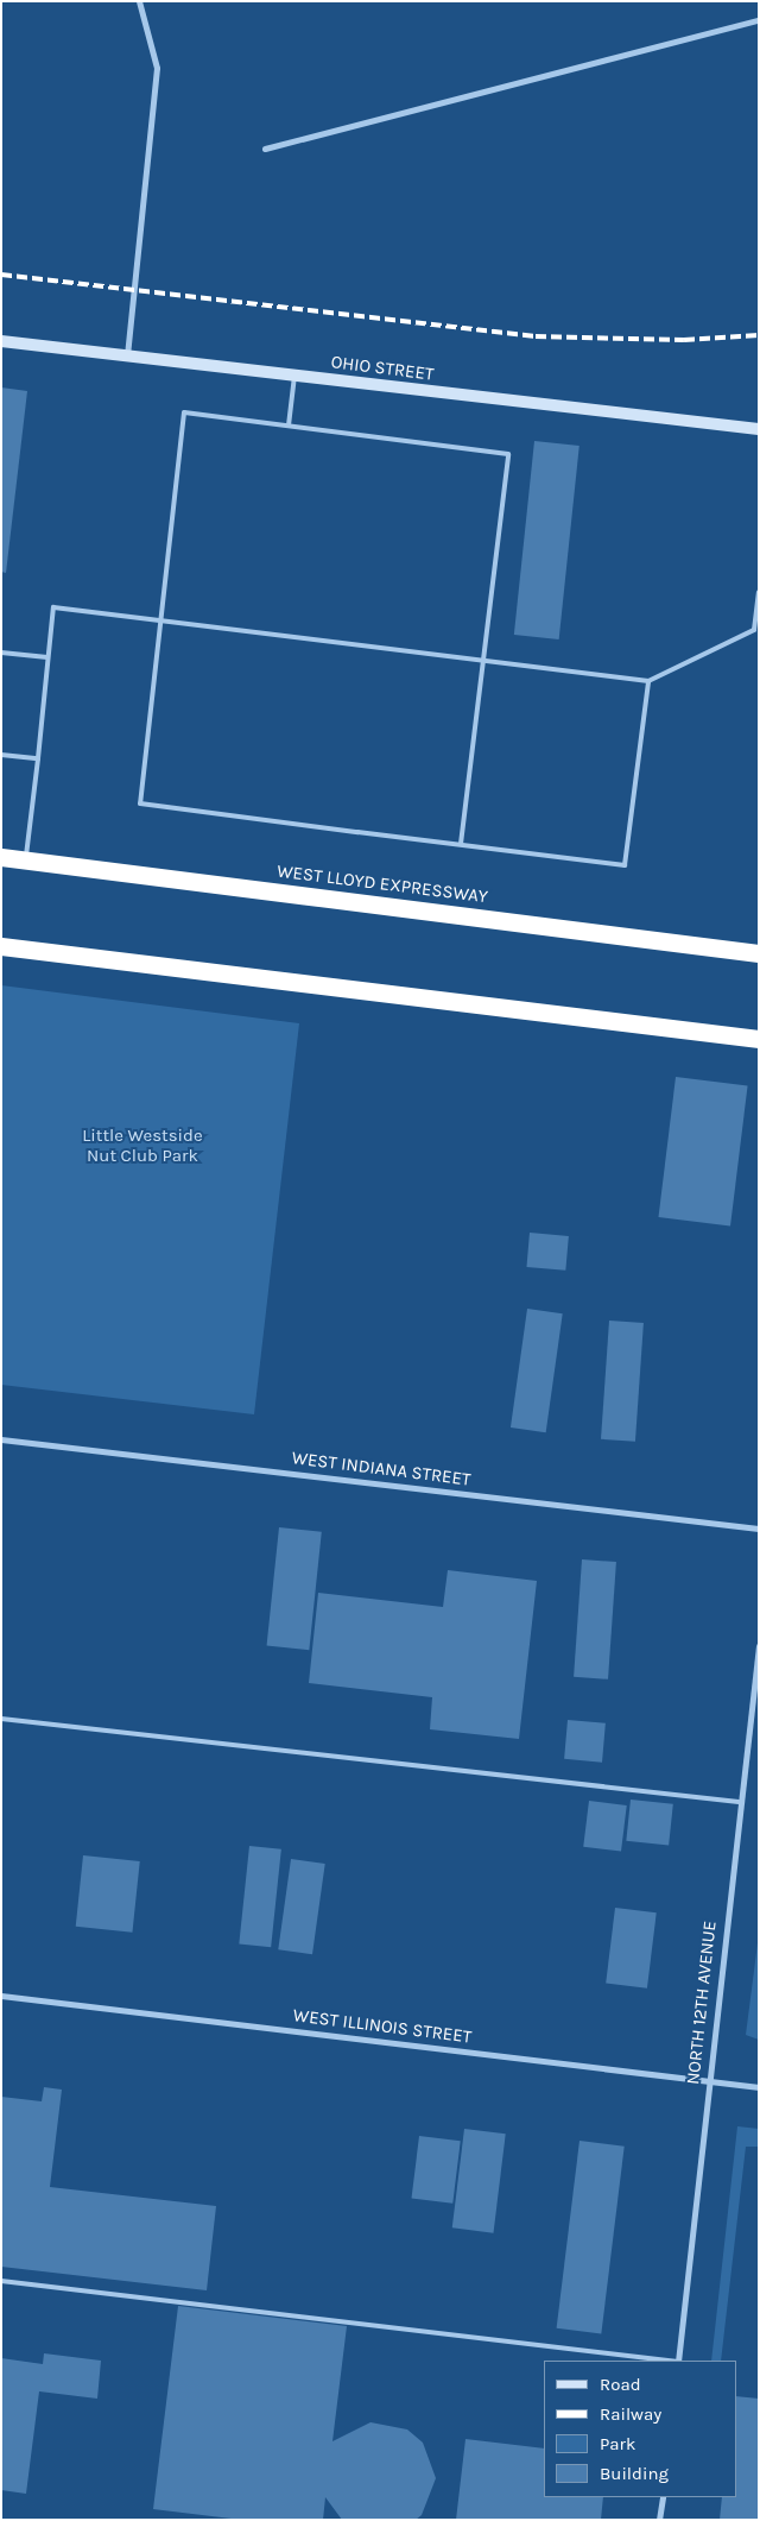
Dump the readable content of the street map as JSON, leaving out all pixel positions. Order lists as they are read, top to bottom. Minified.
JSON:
{"streets":{"highway":["WEST LLOYD EXPRESSWAY"],"street":["OHIO STREET","WEST INDIANA STREET","NORTH 12TH AVENUE","WEST ILLINOIS STREET"]},"crossings":[["NORTH 12TH AVENUE","WEST ILLINOIS STREET"]],"parks":["Little Westside Nut Club Park"],"legend":["Road","Railway","Park","Building"]}
